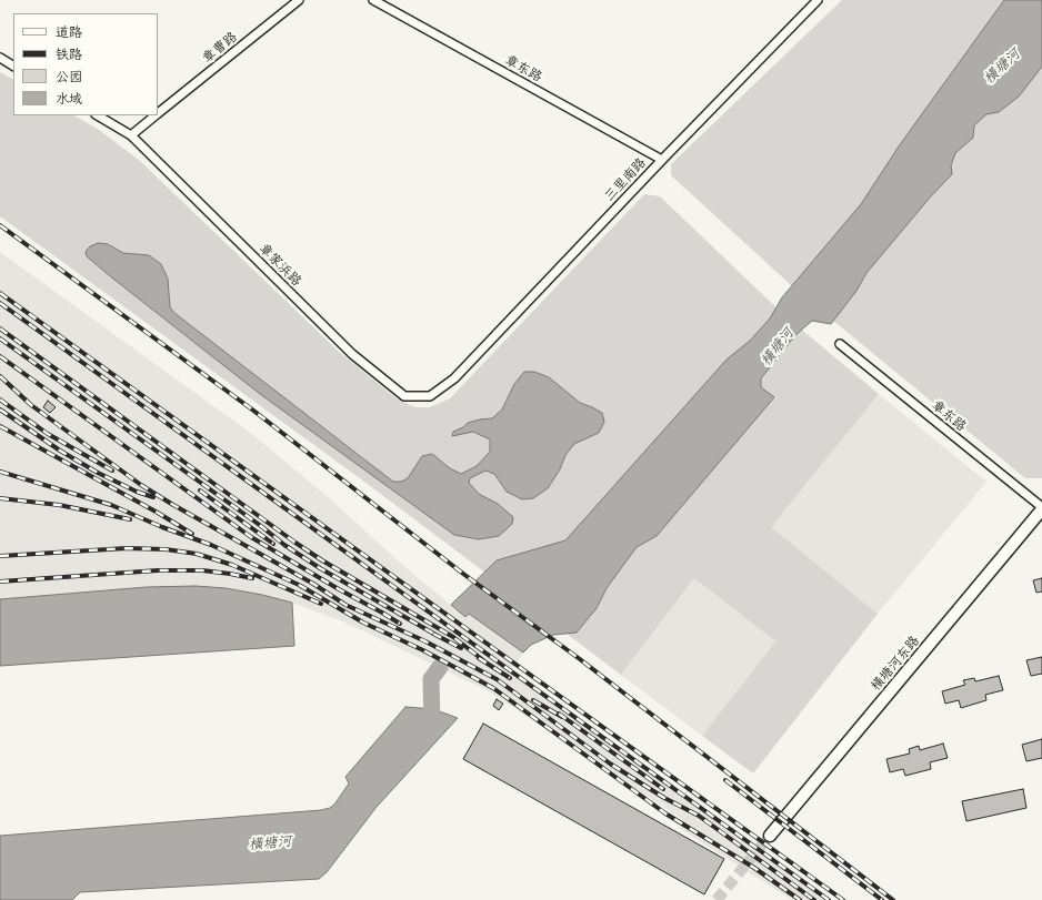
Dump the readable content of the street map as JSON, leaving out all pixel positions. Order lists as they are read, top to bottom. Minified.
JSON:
{"streets":{"main road":["横塘河东路"],"street":["章曹路","章东路","三里南路","章家浜路"]},"crossings":[["章曹路","章家浜路"],["章东路","三里南路"],["章东路","横塘河东路"],["三里南路","章家浜路"]],"water":["横塘河"],"legend":["道路","铁路","公园","水域"]}
